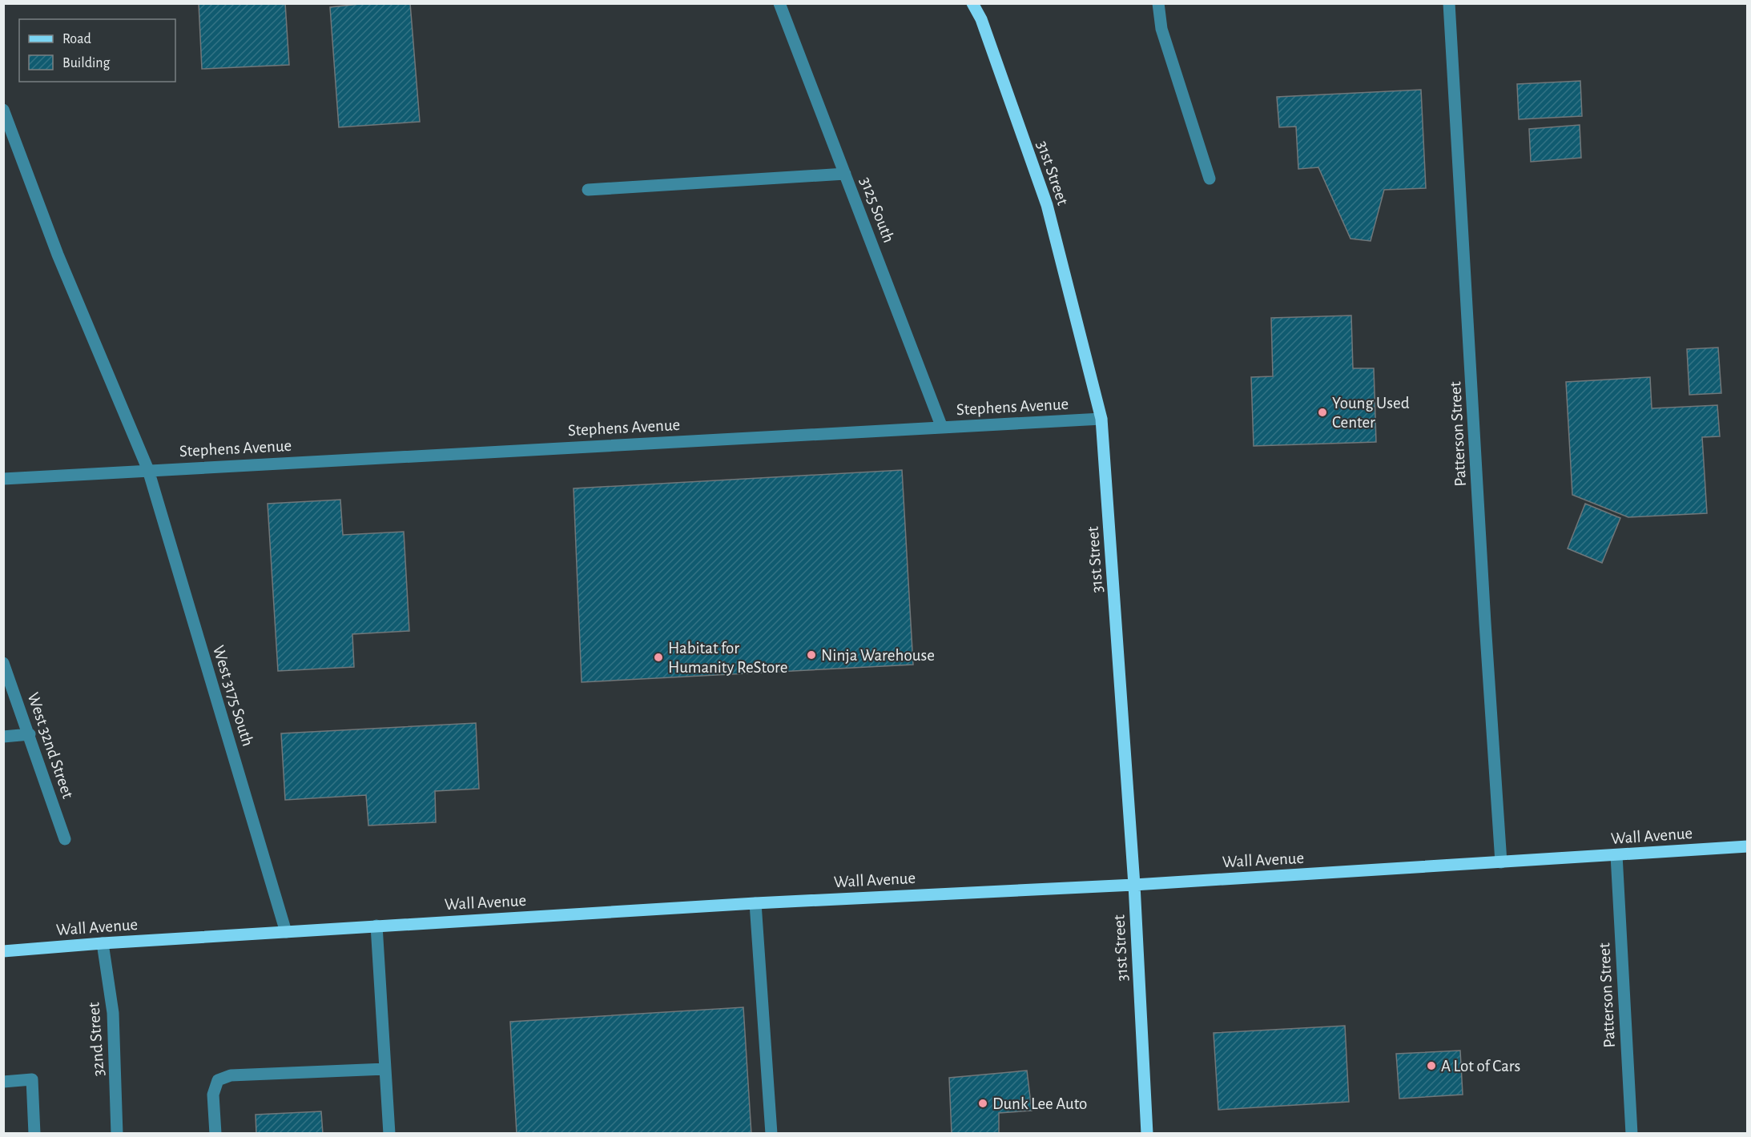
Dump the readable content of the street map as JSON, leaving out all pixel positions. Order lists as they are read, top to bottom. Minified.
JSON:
{"streets":{"main road":["31st Street","Wall Avenue"],"street":["3125 South","Stephens Avenue","Patterson Street","West 3175 South","West 32nd Street","32nd Street"]},"crossings":[["31st Street","Stephens Avenue"],["31st Street","Wall Avenue"],["3125 South","Stephens Avenue"],["Stephens Avenue","West 3175 South"],["Patterson Street","Wall Avenue"],["West 3175 South","Wall Avenue"],["Wall Avenue","32nd Street"]],"places":["Young Used Center","Ninja Warehouse","Habitat for Humanity ReStore","A Lot of Cars","Dunk Lee Auto"],"legend":["Road","Building"]}
